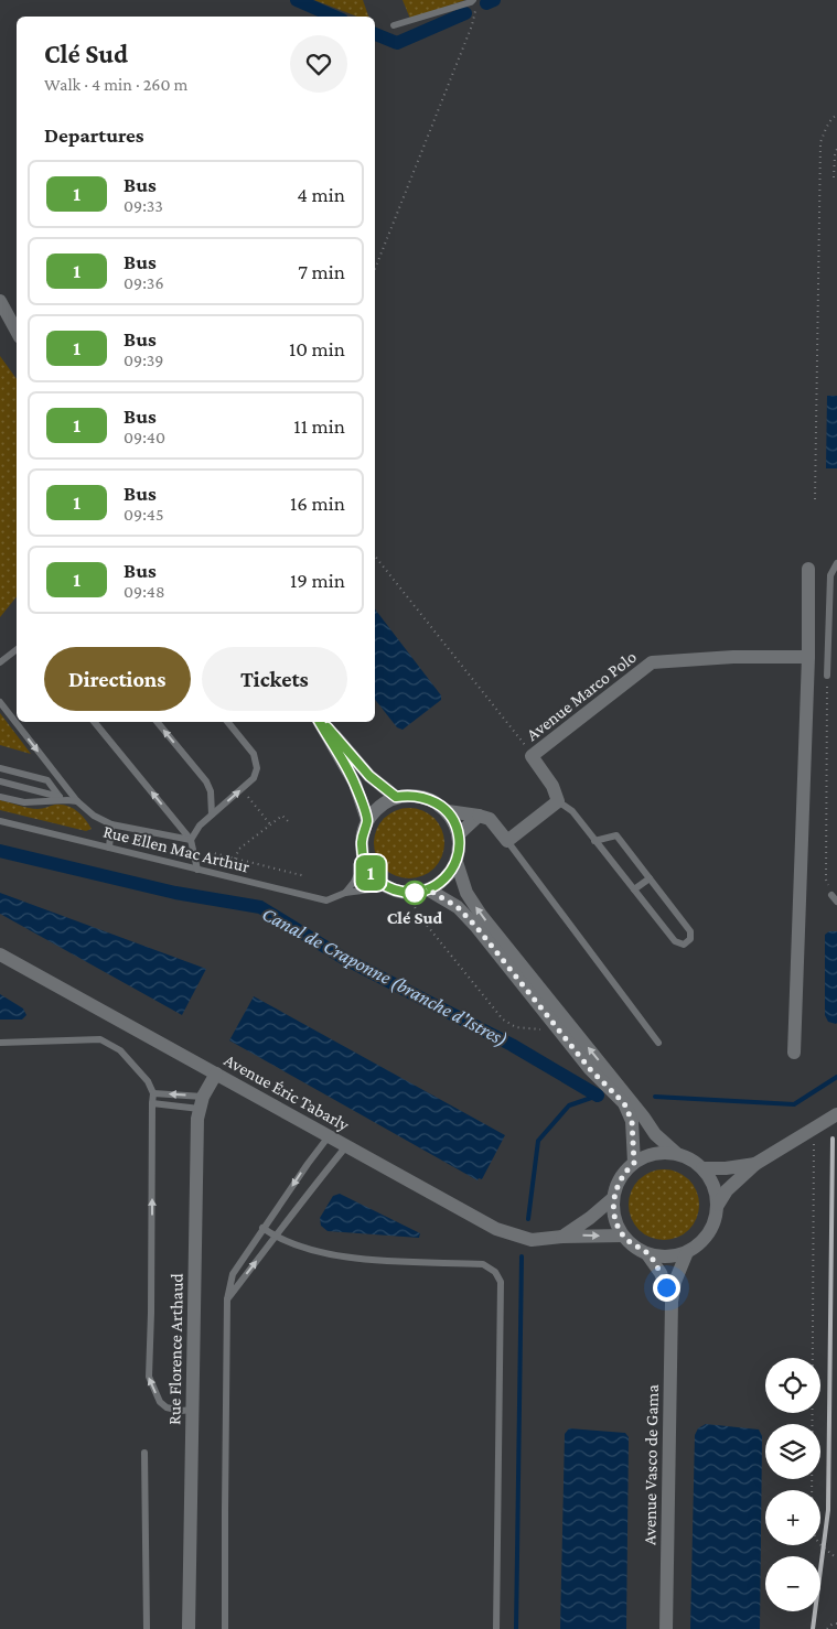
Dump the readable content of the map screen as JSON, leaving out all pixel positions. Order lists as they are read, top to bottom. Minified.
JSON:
{"streets":{"street":["Avenue Marco Polo","Avenue Éric Tabarly","Rue Florence Arthaud","Avenue Vasco de Gama"],"lane":["Rue Ellen Mac Arthur"]},"crossings":[["Avenue Éric Tabarly","Rue Florence Arthaud"]],"water":["Canal de Craponne (branche d'Istres)"],"places":["Clé Sud"],"lines":["bus line 1"],"page":{"on_map":"1","heading":[["Clé Sud","Walk · 4 min · 260 m"],"Departures"],"list":[{"mark":"1","name":"Bus","note":"09:33","value":"4 min"},{"mark":"1","name":"Bus","note":"09:36","value":"7 min"},{"mark":"1","name":"Bus","note":"09:39","value":"10 min"},{"mark":"1","name":"Bus","note":"09:40","value":"11 min"},{"mark":"1","name":"Bus","note":"09:45","value":"16 min"},{"mark":"1","name":"Bus","note":"09:48","value":"19 min"}],"buttons":["Directions","Tickets"],"map_buttons":["+","−"]}}
